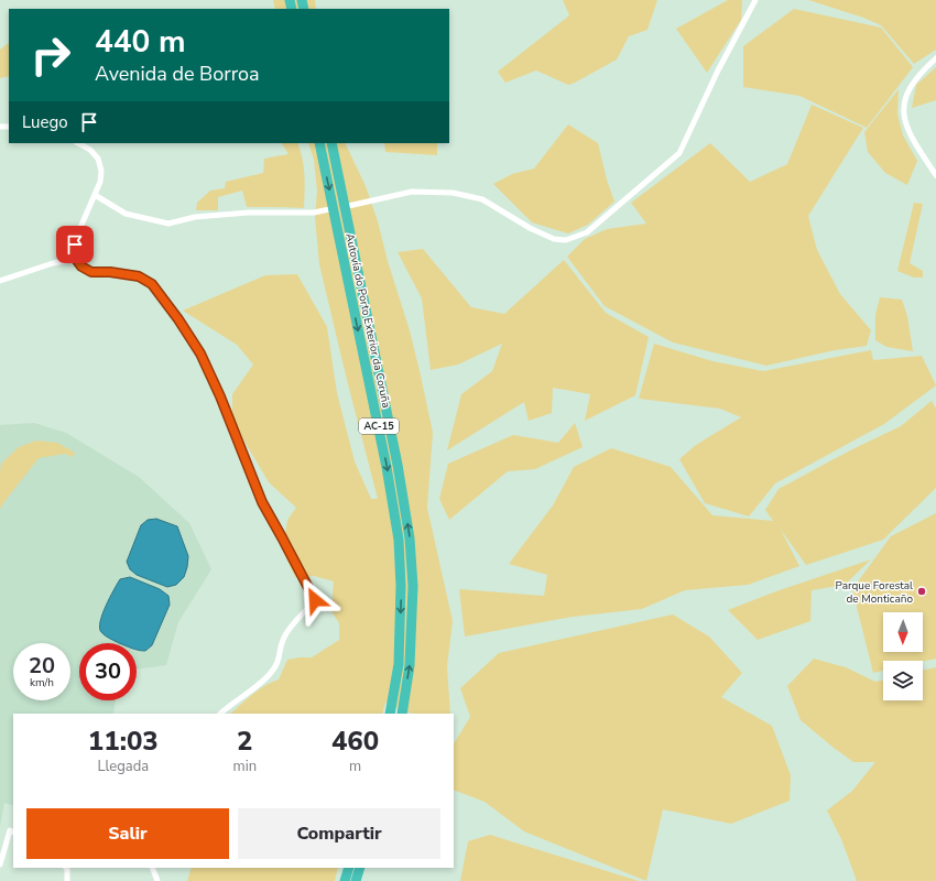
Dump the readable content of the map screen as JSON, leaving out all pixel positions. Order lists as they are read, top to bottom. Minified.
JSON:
{"streets":{"highway":["Autovía do Porto Exterior da Coruña","AC-15"]},"places":["Parque Forestal de Monticaño"],"north":"bottom","page":{"turn":["440 m","Avenida de Borroa"],"then":"Luego","speed":"20 km/h","limit":"30","eta":["11:03","Llegada","2","min","460","m"],"buttons":["Salir","Compartir"]}}
